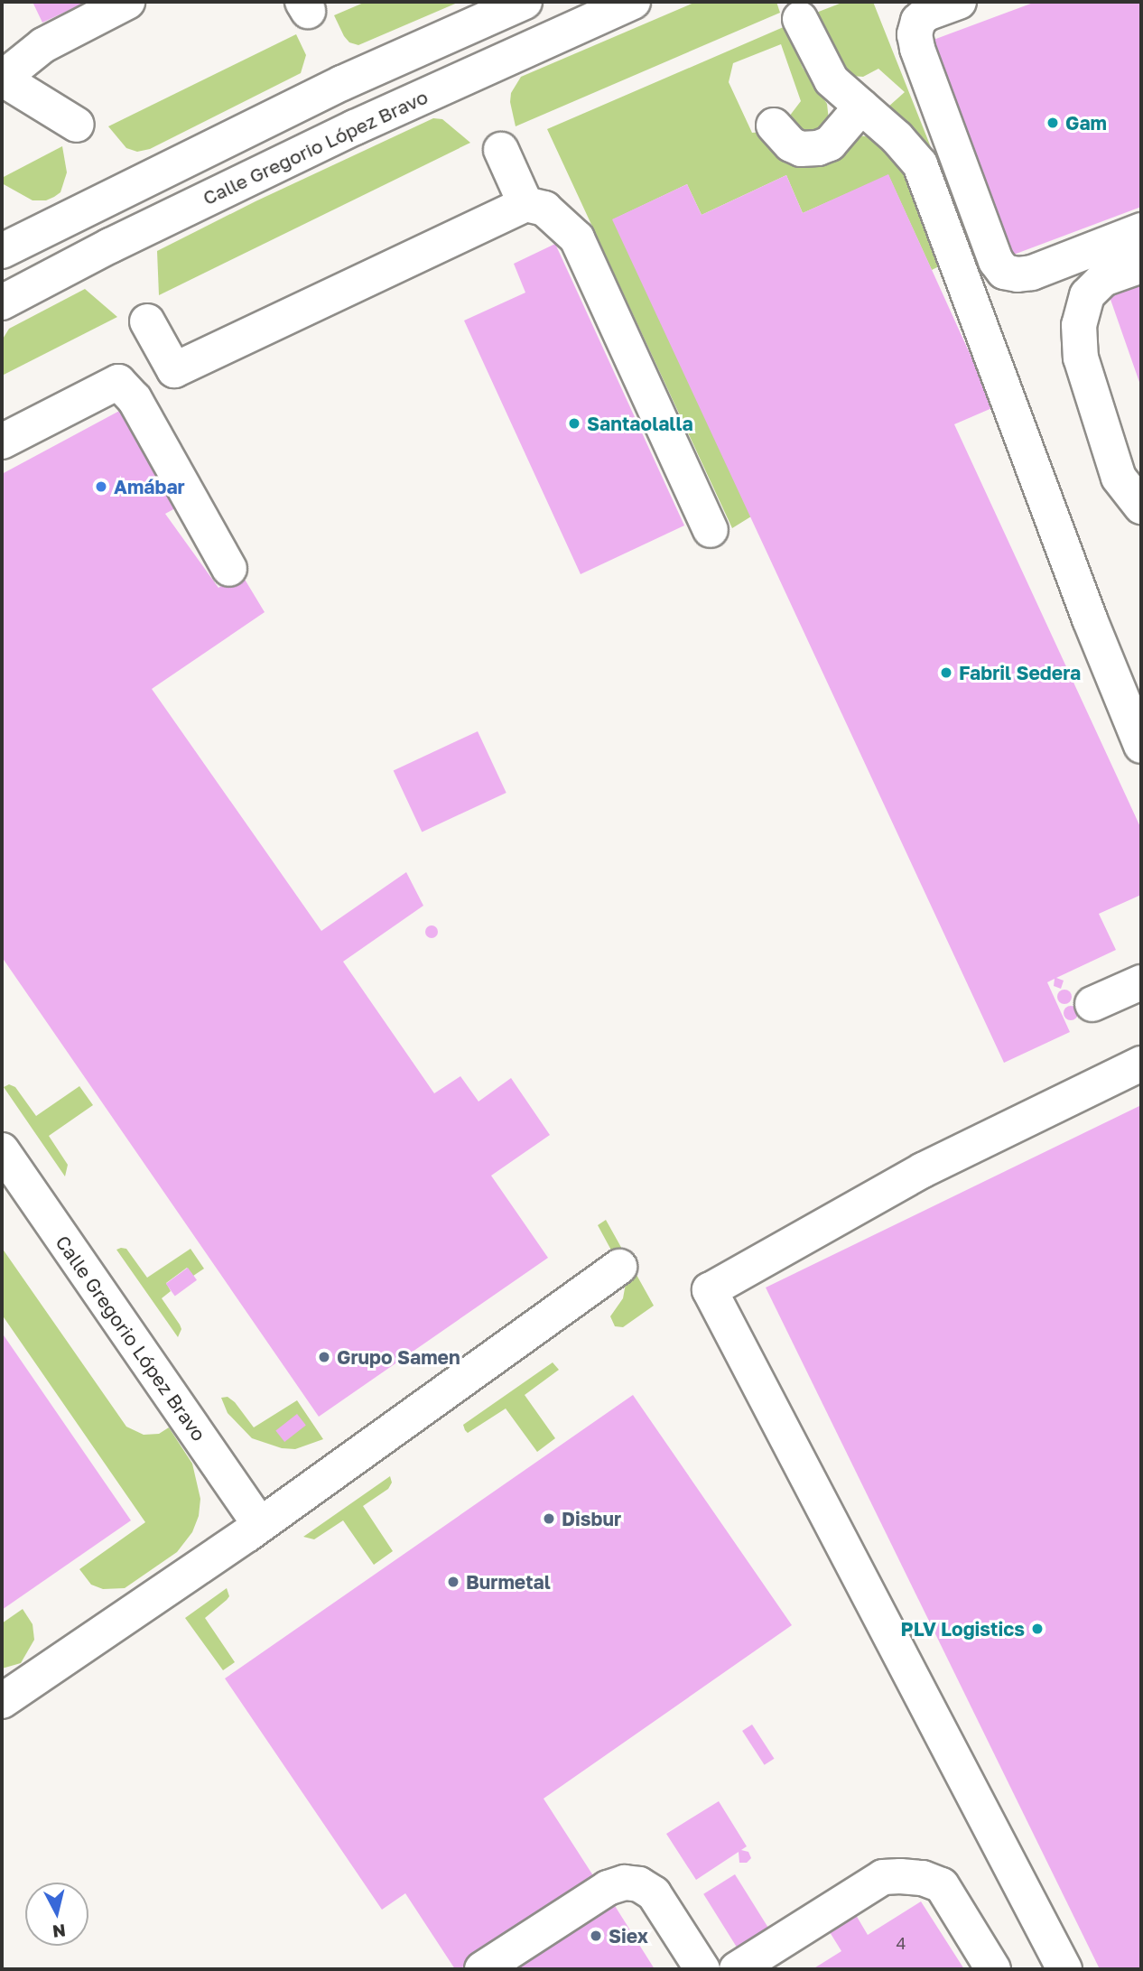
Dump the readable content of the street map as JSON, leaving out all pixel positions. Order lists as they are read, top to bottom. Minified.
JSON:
{"streets":{"main road":["Calle Gregorio López Bravo"]},"places":["Gam","Santaolalla","Amábar","Fabril Sedera","Grupo Samen","Disbur","Burmetal","PLV Logistics","Siex"],"house_numbers":["4"],"north":"bottom"}
